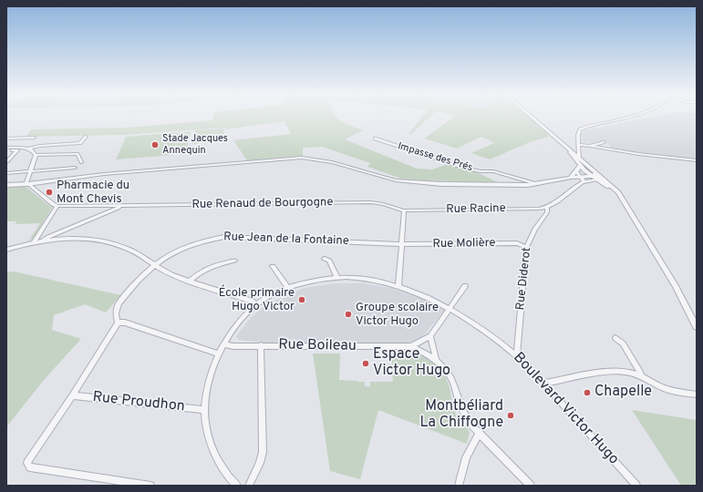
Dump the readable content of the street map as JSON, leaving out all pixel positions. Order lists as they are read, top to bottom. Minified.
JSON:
{"streets":{"street":["Impasse des Prés","Rue Renaud de Bourgogne","Rue Racine","Rue Jean de la Fontaine","Rue Molière","Rue Diderot","Rue Boileau","Rue Proudhon","Boulevard Victor Hugo"]},"crossings":[["Rue Renaud de Bourgogne","Rue Racine"],["Rue Racine","Rue Diderot"],["Rue Jean de la Fontaine","Rue Molière"],["Rue Molière","Rue Diderot"],["Rue Diderot","Boulevard Victor Hugo"],["Rue Boileau","Boulevard Victor Hugo"],["Rue Proudhon","Boulevard Victor Hugo"]],"places":["Stade Jacques Annequin","Pharmacie du Mont Chevis","École primaire Hugo Victor","Groupe scolaire Victor Hugo","Espace Victor Hugo","Chapelle","Montbéliard La Chiffogne"]}
